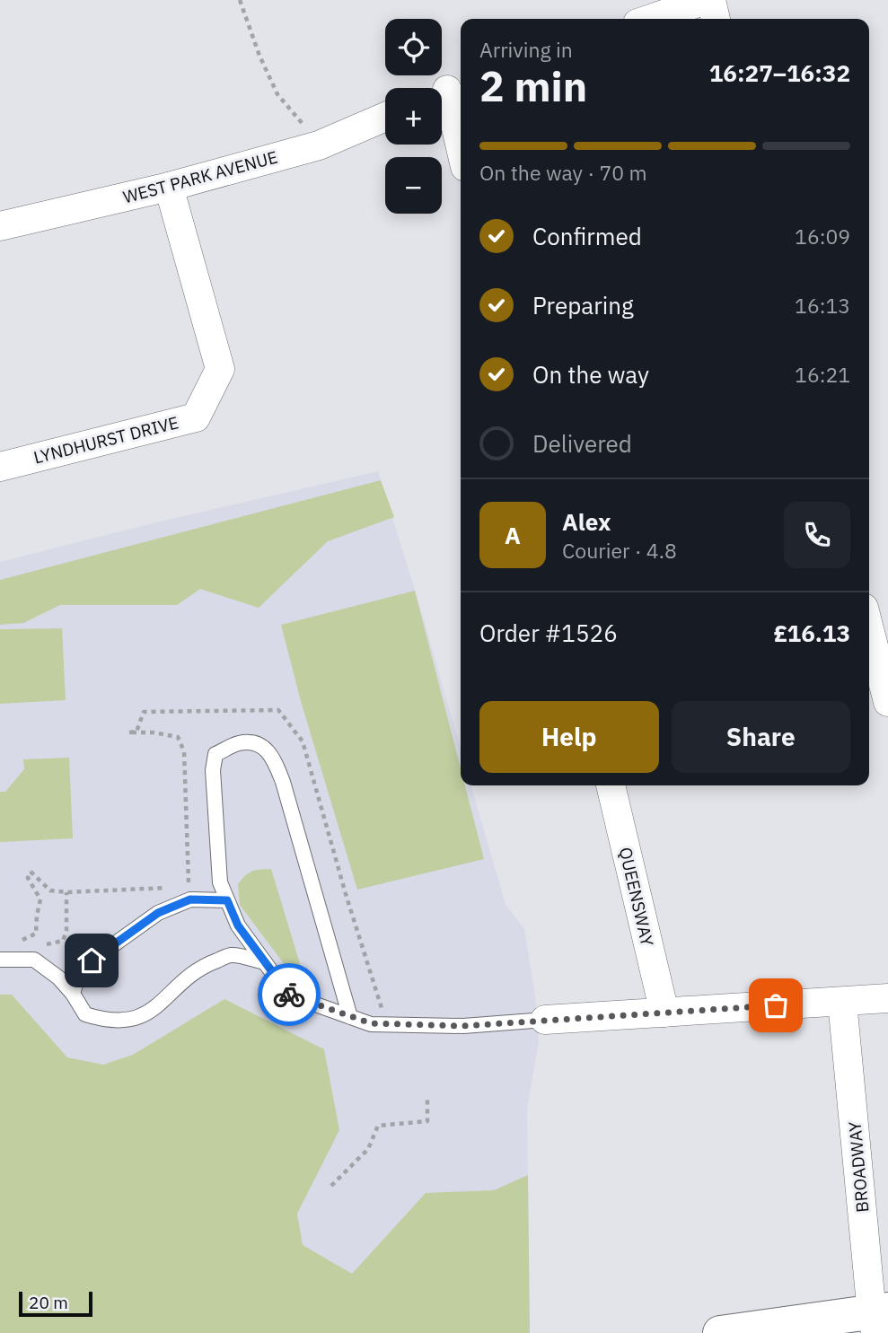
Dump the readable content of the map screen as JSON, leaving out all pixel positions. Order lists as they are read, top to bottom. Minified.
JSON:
{"streets":{"street":["WEST PARK AVENUE","LYNDHURST DRIVE","QUEENSWAY","BROADWAY"]},"crossings":[["WEST PARK AVENUE","LYNDHURST DRIVE"]],"scale_bar":"20 m","page":{"map_buttons":["+","−"],"heading":["2 min","Arriving in","16:27–16:32"],"panel":["Alex","Courier · 4.8","Order #1526","£16.13"],"bar":"On the way · 70 m","list":[["Confirmed","16:09"],["Preparing","16:13"],["On the way","16:21"],"Delivered"],"round":"A","buttons":["Help","Share"],"scale":"20 m"}}
